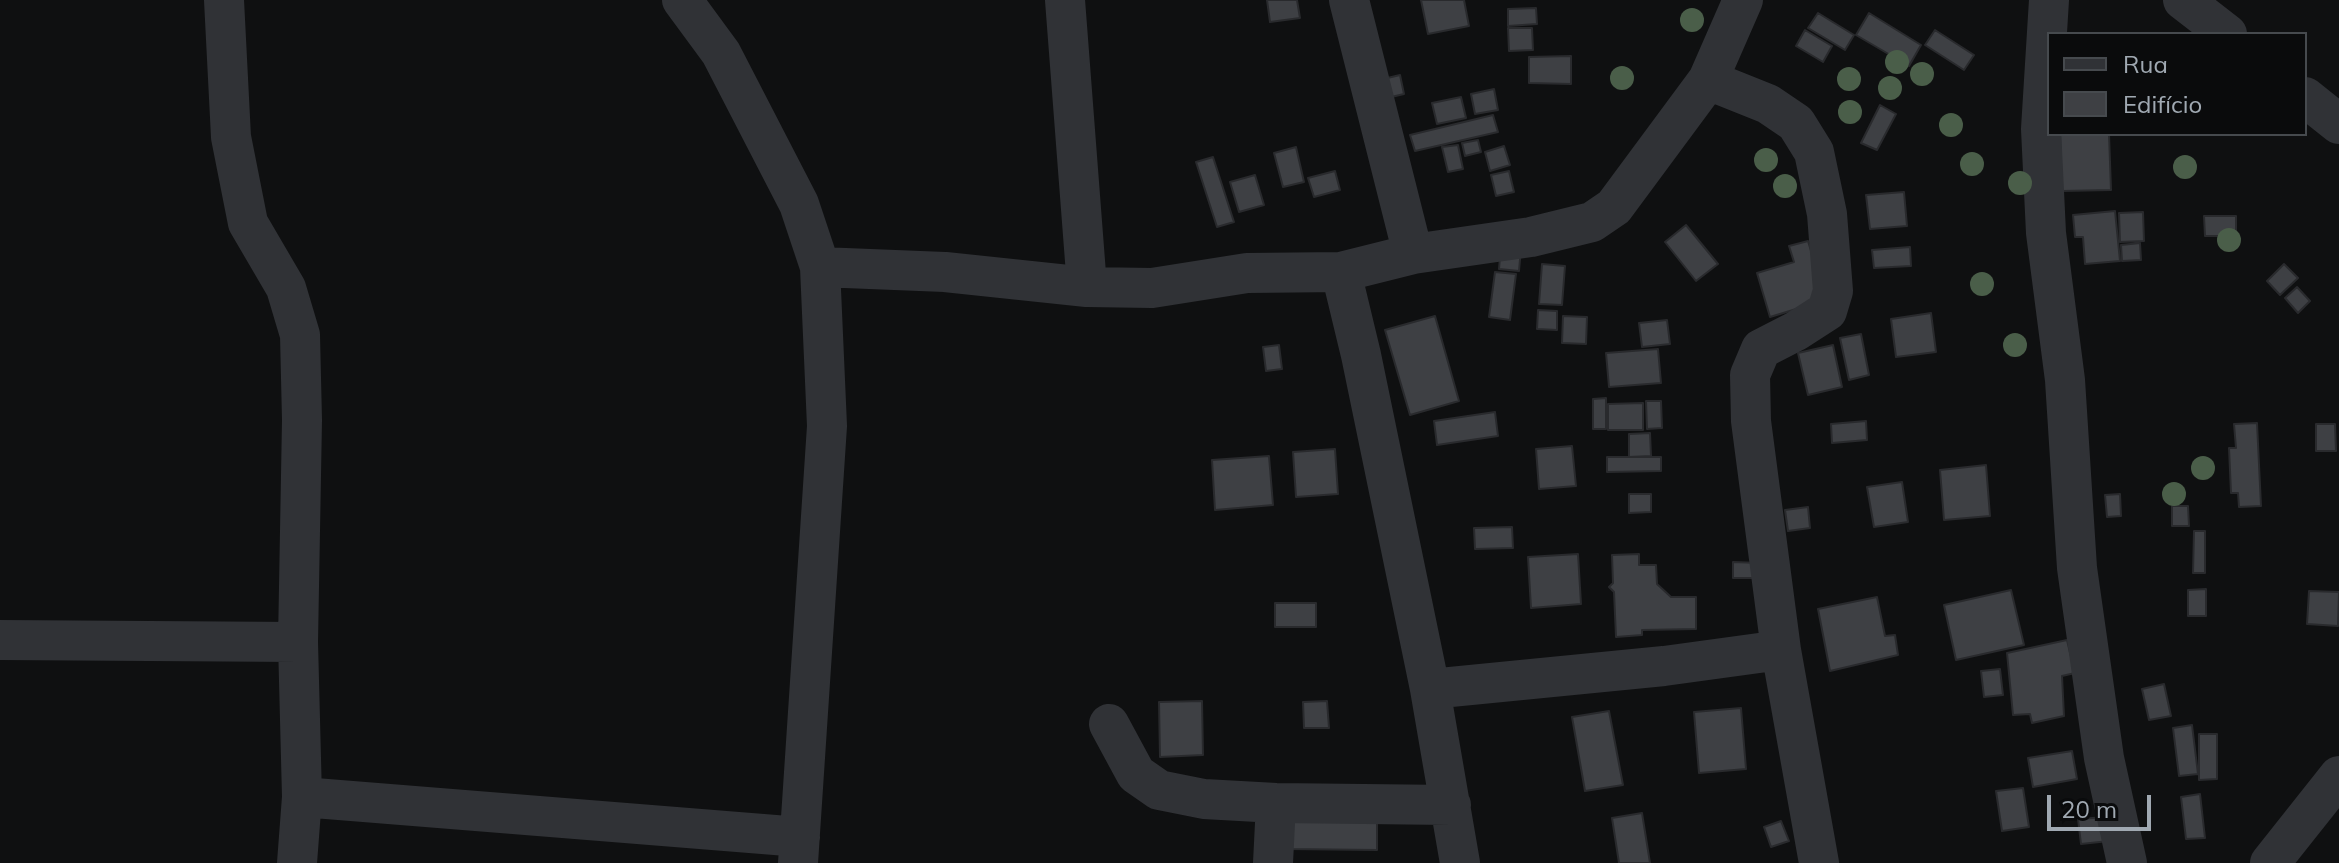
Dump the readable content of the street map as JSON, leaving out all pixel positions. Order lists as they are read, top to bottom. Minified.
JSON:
{"legend":["Rua","Edifício"],"scale_bar":"20 m"}
